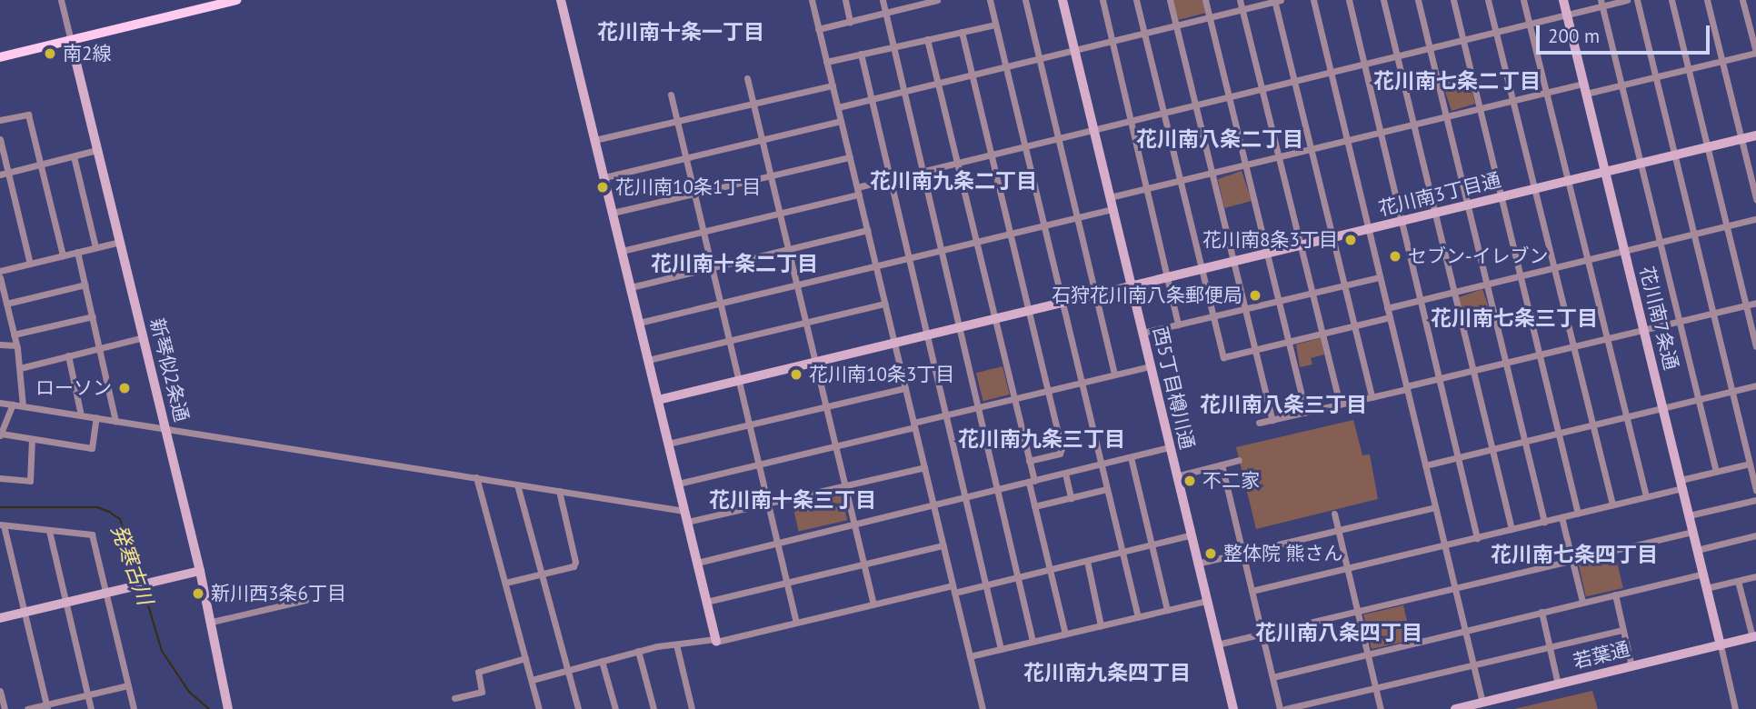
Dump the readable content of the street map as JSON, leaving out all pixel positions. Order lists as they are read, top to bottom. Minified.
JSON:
{"streets":{"street":["花川南3丁目通","花川南7条通","新琴似2条通","西5丁目樽川通","若葉通"]},"crossings":[["花川南3丁目通","花川南7条通"],["花川南3丁目通","西5丁目樽川通"],["花川南7条通","若葉通"]],"districts":["花川南十条一丁目","花川南七条二丁目","花川南八条二丁目","花川南九条二丁目","花川南十条二丁目","花川南七条三丁目","花川南八条三丁目","花川南九条三丁目","花川南十条三丁目","花川南七条四丁目","花川南八条四丁目","花川南九条四丁目"],"water":["発寒古川"],"places":["南2線","花川南10条1丁目","花川南8条3丁目","セブン-イレブン","石狩花川南八条郵便局","花川南10条3丁目","ローソン","不二家","整体院 熊さん","新川西3条6丁目"],"scale_bar":"200 m"}
